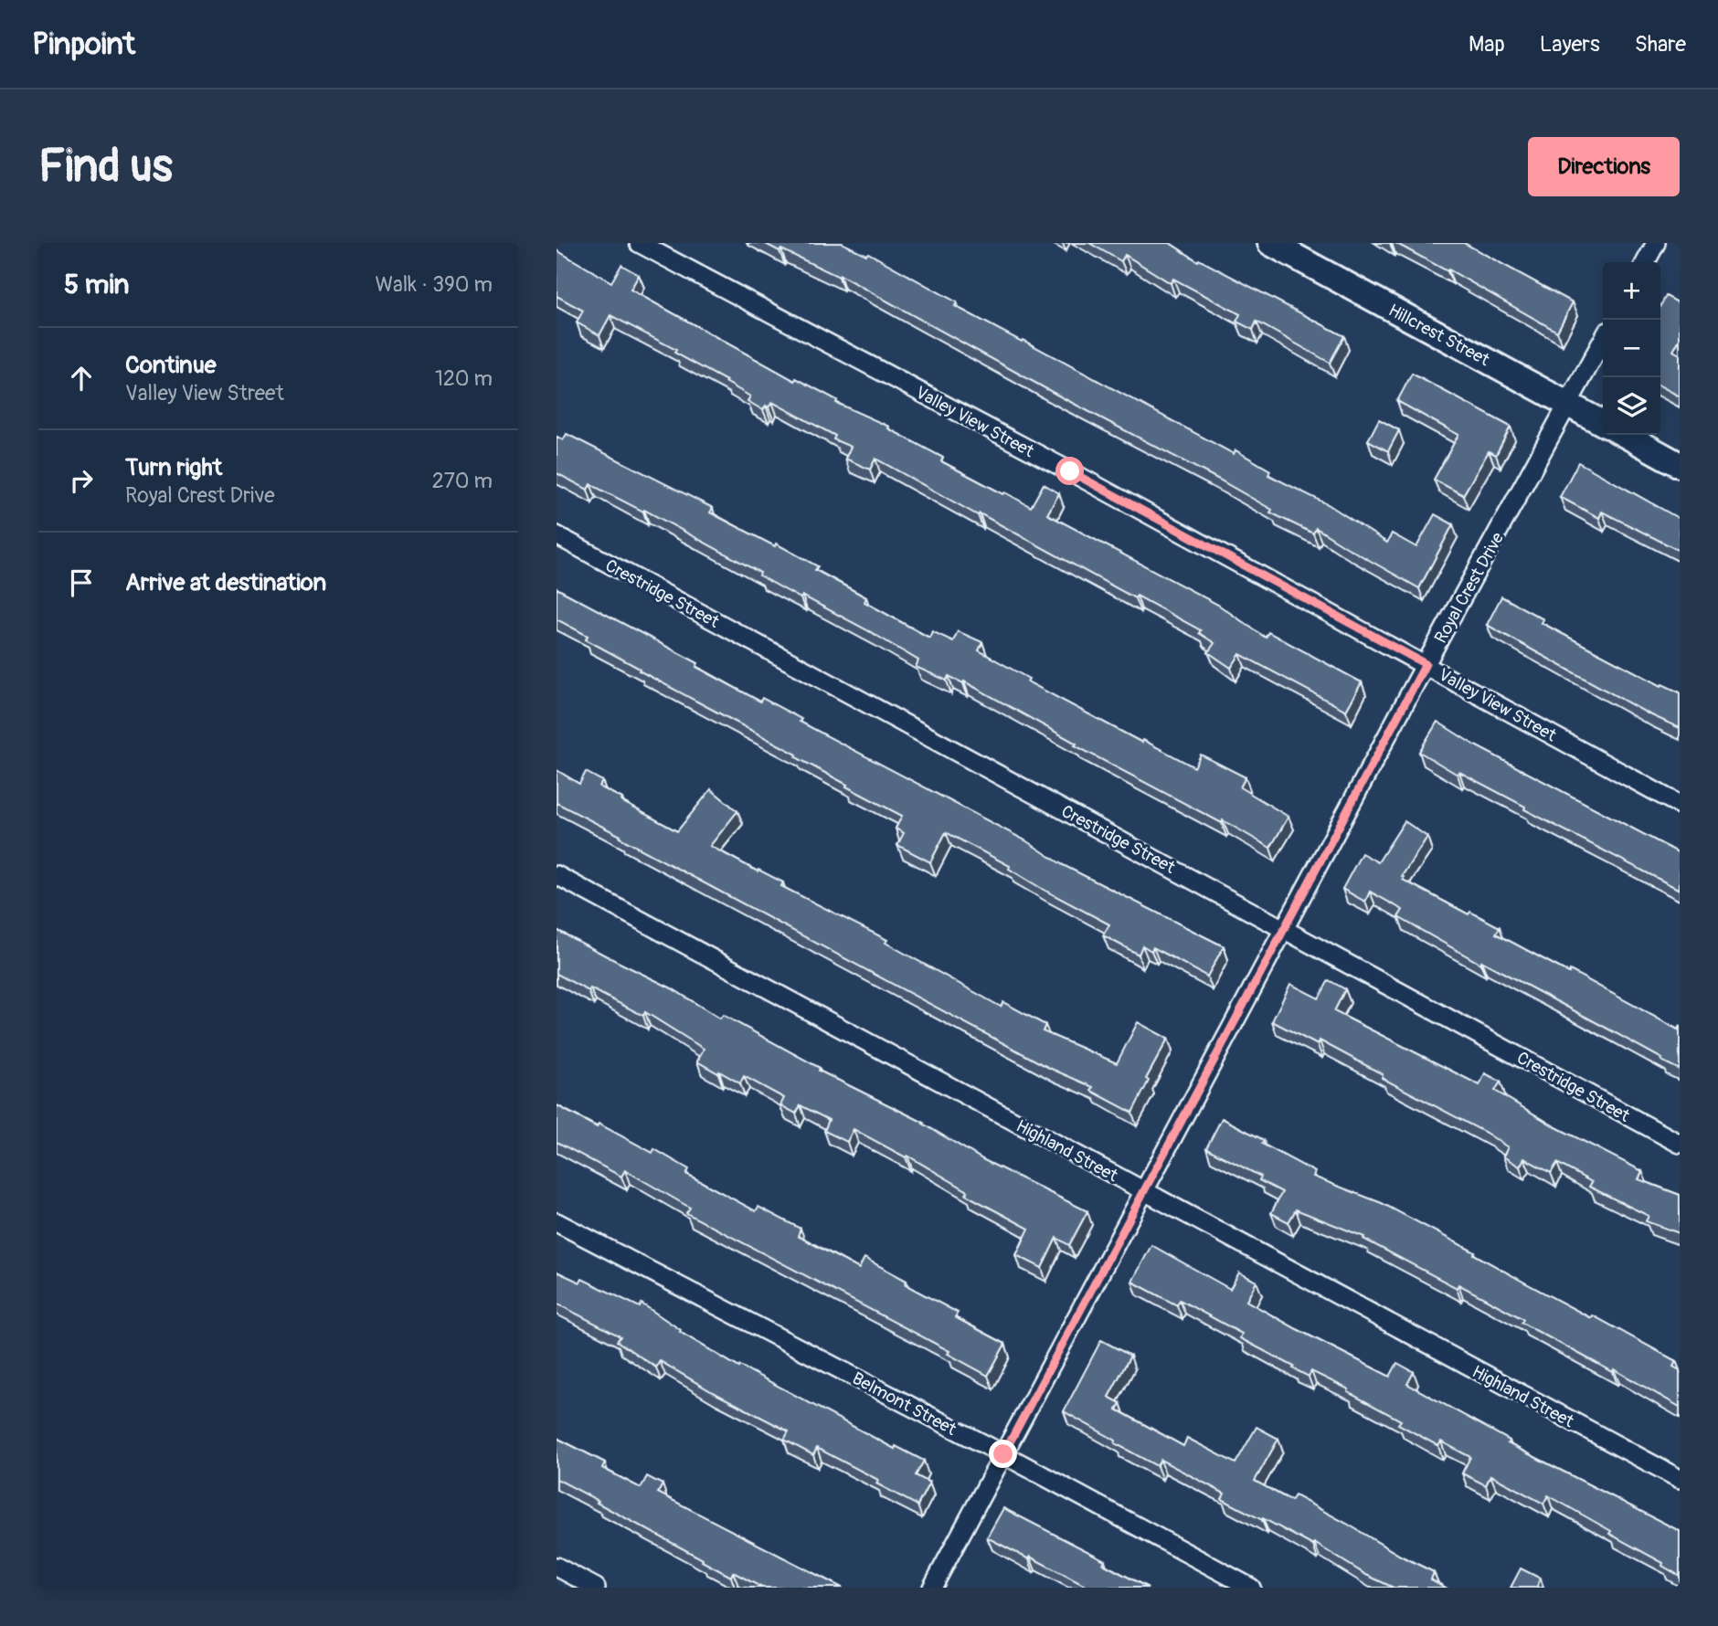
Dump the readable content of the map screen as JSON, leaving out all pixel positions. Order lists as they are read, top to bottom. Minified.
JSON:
{"streets":{"street":["Hillcrest Street","Valley View Street","Royal Crest Drive","Crestridge Street","Highland Street","Belmont Street"]},"crossings":[["Hillcrest Street","Royal Crest Drive"],["Valley View Street","Royal Crest Drive"],["Royal Crest Drive","Crestridge Street"],["Royal Crest Drive","Highland Street"],["Royal Crest Drive","Belmont Street"]],"page":{"header":"Pinpoint","nav":["Map","Layers","Share"],"buttons":"Directions","title":"Find us","heading":["5 min","Walk · 390 m"],"map_buttons":["+","−"],"list":[["Continue","Valley View Street","120 m"],["Turn right","Royal Crest Drive","270 m"],"Arrive at destination"]}}
